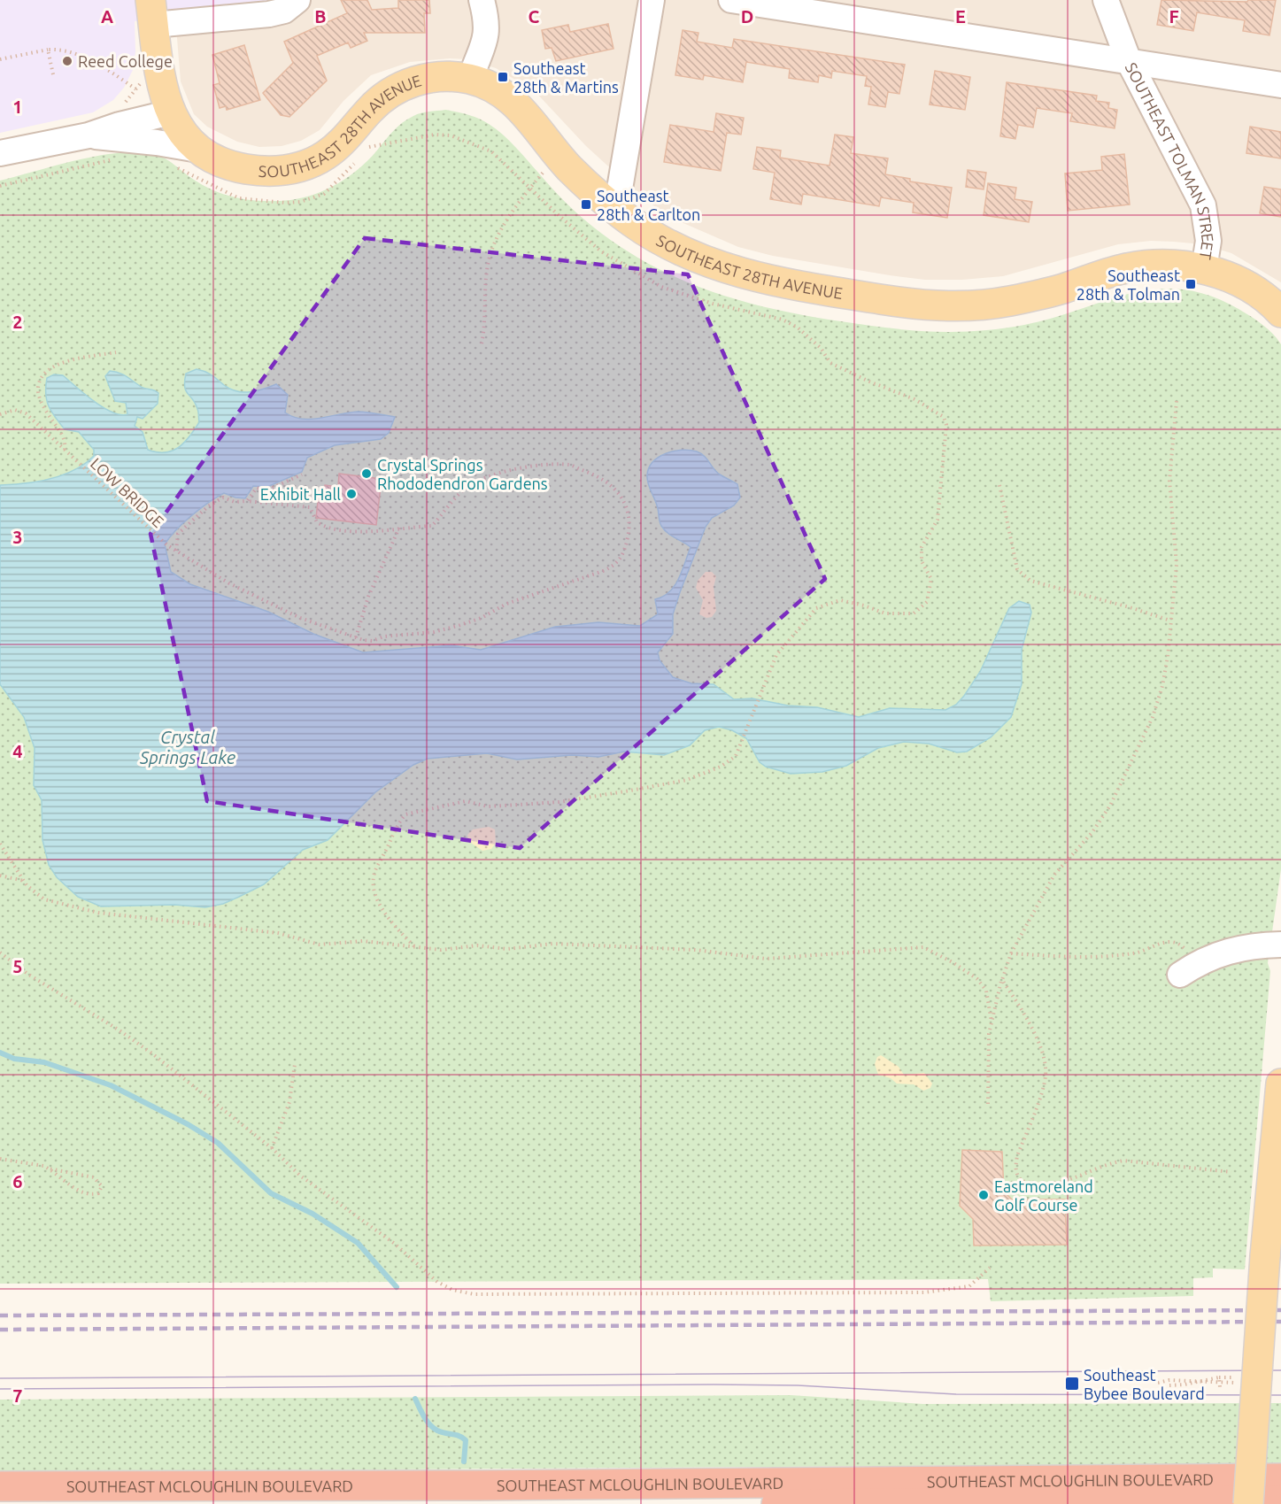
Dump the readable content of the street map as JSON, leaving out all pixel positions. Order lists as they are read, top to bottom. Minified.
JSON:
{"streets":{"highway":["SOUTHEAST MCLOUGHLIN BOULEVARD"],"main road":["SOUTHEAST 28TH AVENUE","SOUTHEAST TOLMAN STREET"],"path":["LOW BRIDGE"]},"crossings":[["SOUTHEAST 28TH AVENUE","SOUTHEAST TOLMAN STREET"]],"water":["Crystal Springs Lake"],"places":{"other":["Reed College","Crystal Springs Rhododendron Gardens","Exhibit Hall","Eastmoreland Golf Course"],"transit":["Southeast 28th & Martins","Southeast 28th & Carlton","Southeast 28th & Tolman","Southeast Bybee Boulevard"]},"grid":{"columns":["A","B","C","D","E","F"],"rows":["1","2","3","4","5","6","7"]}}
